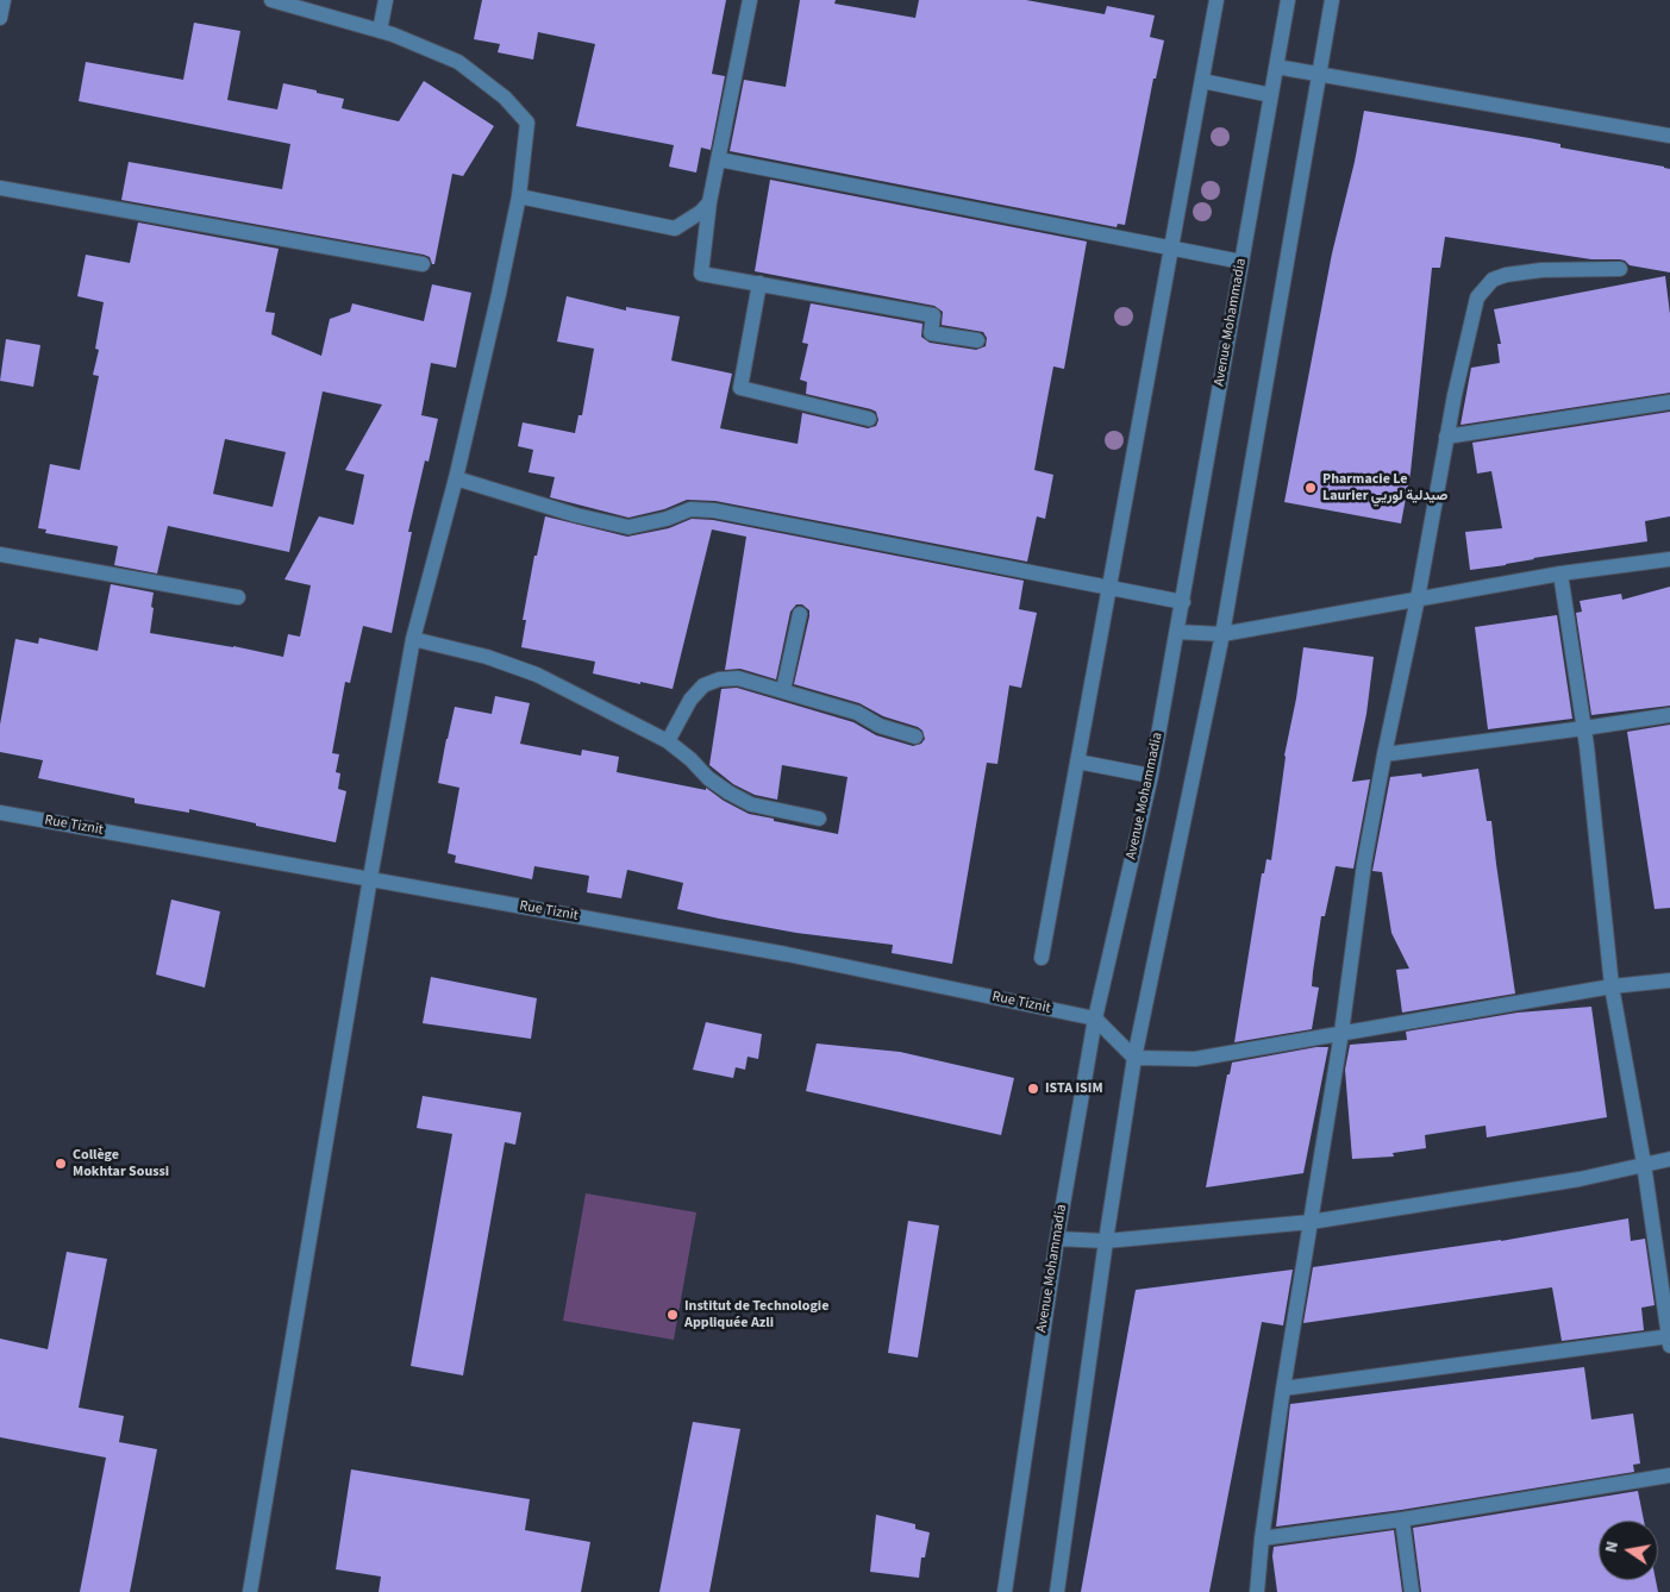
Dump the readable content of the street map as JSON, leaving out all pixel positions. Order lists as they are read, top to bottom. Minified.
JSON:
{"streets":{"street":["Avenue Mohammadia","Rue Tiznit"]},"crossings":[["Avenue Mohammadia","Rue Tiznit"]],"places":["Pharmacie Le Laurier صيدلية لوريي","ISTA ISIM","Collège Mokhtar Soussi","Institut de Technologie Appliquée Azli"],"north":"left"}
